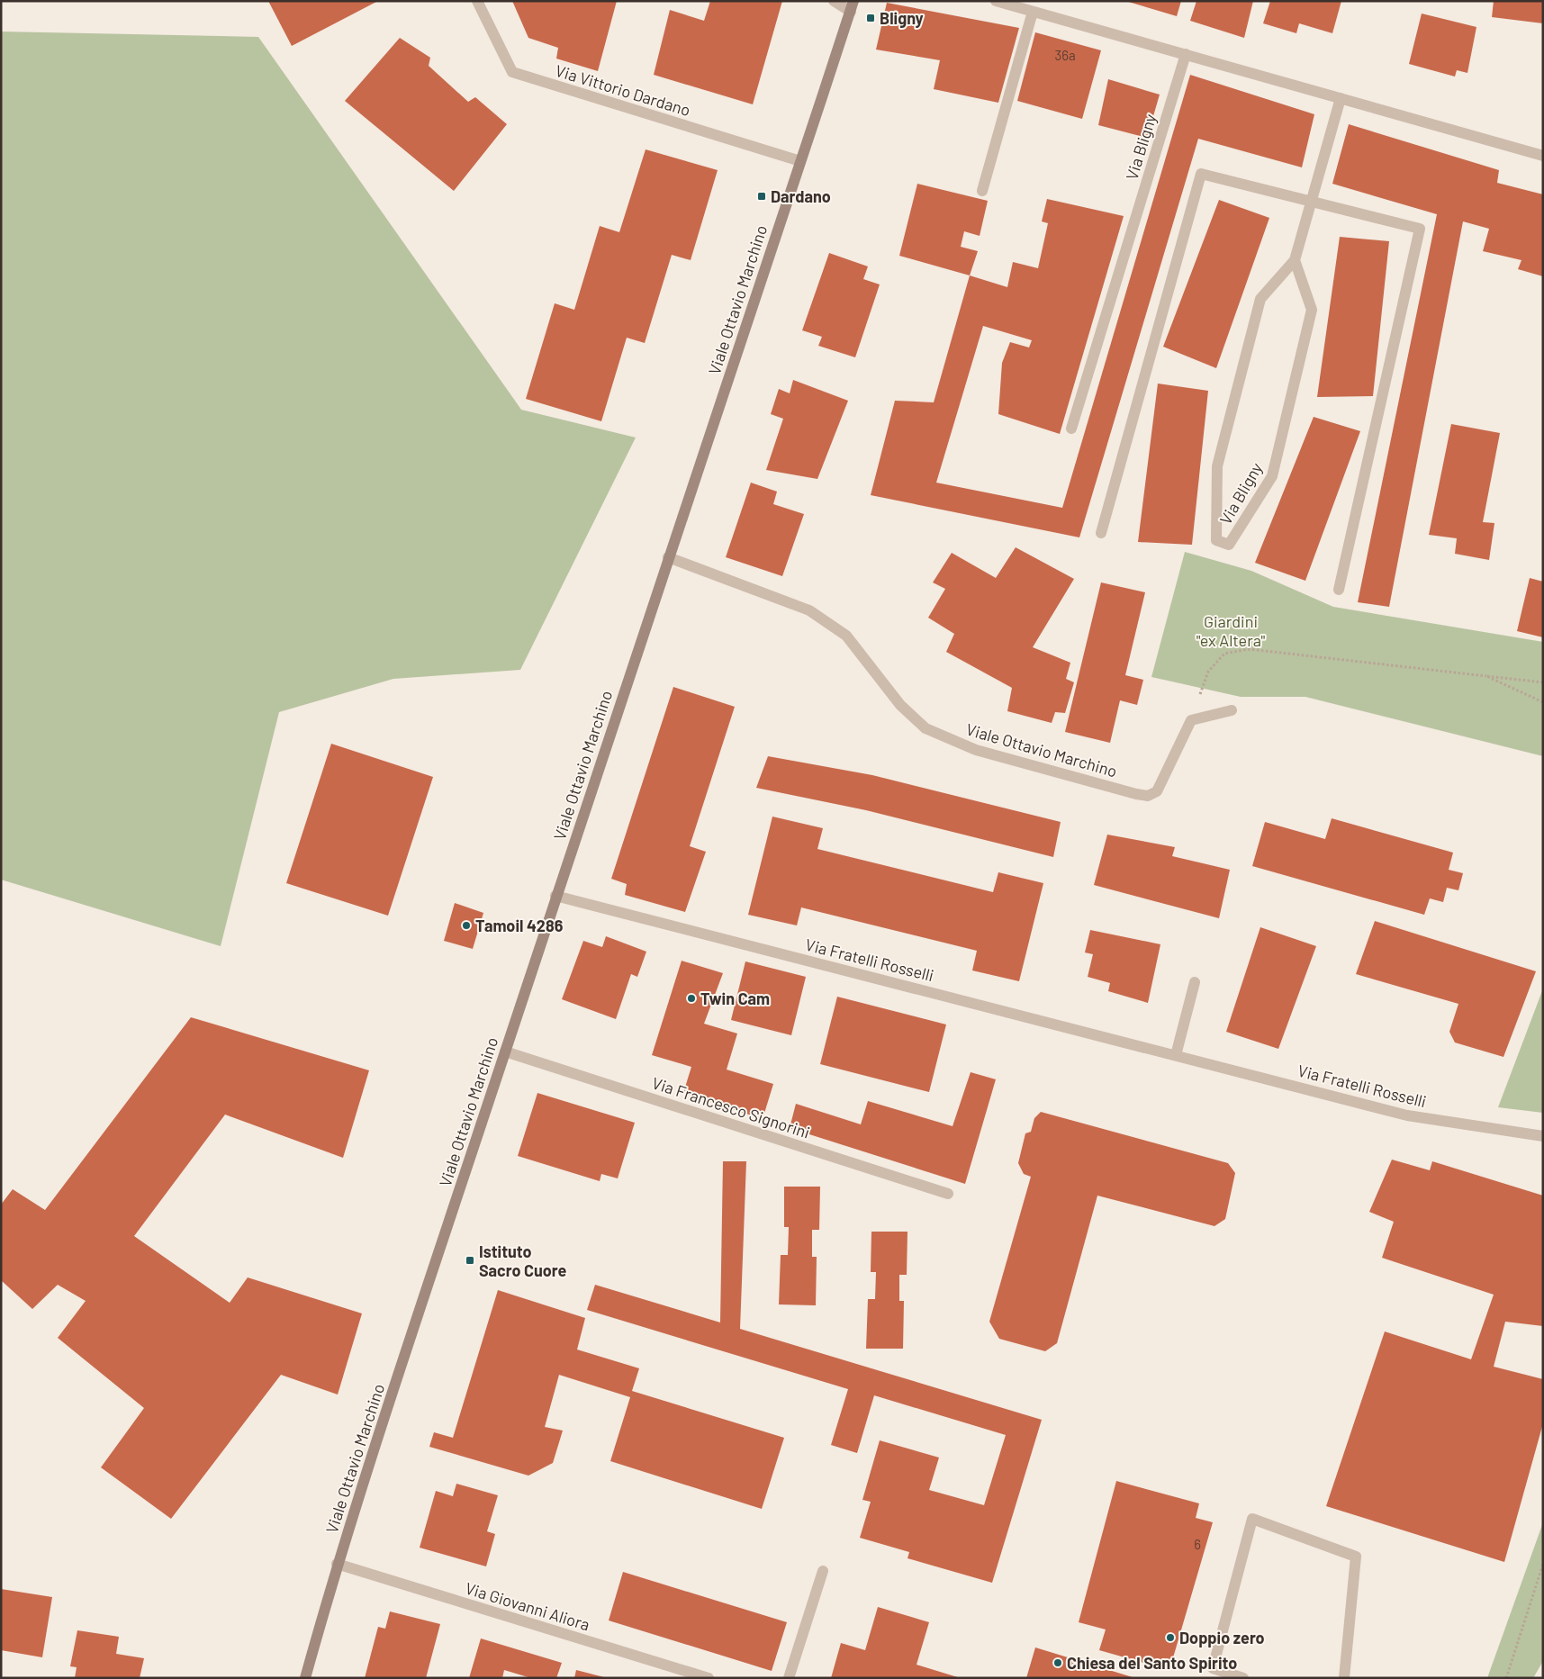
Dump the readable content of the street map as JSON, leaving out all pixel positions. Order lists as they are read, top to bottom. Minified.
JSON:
{"streets":{"street":["Via Vittorio Dardano","Via Bligny","Viale Ottavio Marchino","Via Fratelli Rosselli","Via Francesco Signorini","Via Giovanni Aliora"]},"crossings":[["Via Vittorio Dardano","Viale Ottavio Marchino"],["Viale Ottavio Marchino","Via Fratelli Rosselli"],["Viale Ottavio Marchino","Via Francesco Signorini"],["Viale Ottavio Marchino","Via Giovanni Aliora"]],"parks":["Giardini \"ex Altera\""],"places":{"transit":["Bligny","Dardano","Istituto Sacro Cuore"],"other":["Tamoil 4286","Twin Cam","Doppio zero","Chiesa del Santo Spirito"]},"house_numbers":["36a","6"]}
